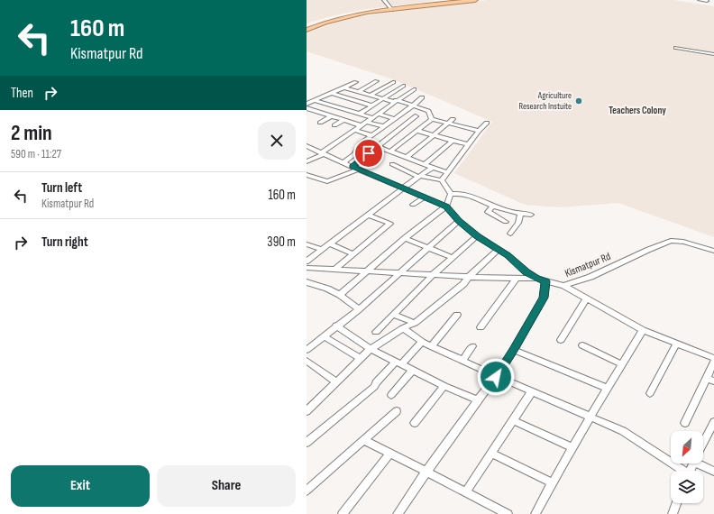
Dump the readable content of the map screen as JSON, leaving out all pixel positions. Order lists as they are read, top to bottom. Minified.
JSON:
{"streets":{"street":["Kismatpur Rd"]},"districts":["Teachers Colony"],"places":["Agriculture Research Instuite"],"north":"bottom left","page":{"turn":["160 m","Kismatpur Rd"],"then":"Then","heading":["2 min","590 m · 11:27"],"list":[{"name":"Turn left","note":"Kismatpur Rd","value":"160 m"},{"name":"Turn right","value":"390 m"}],"buttons":["Exit","Share"]}}
